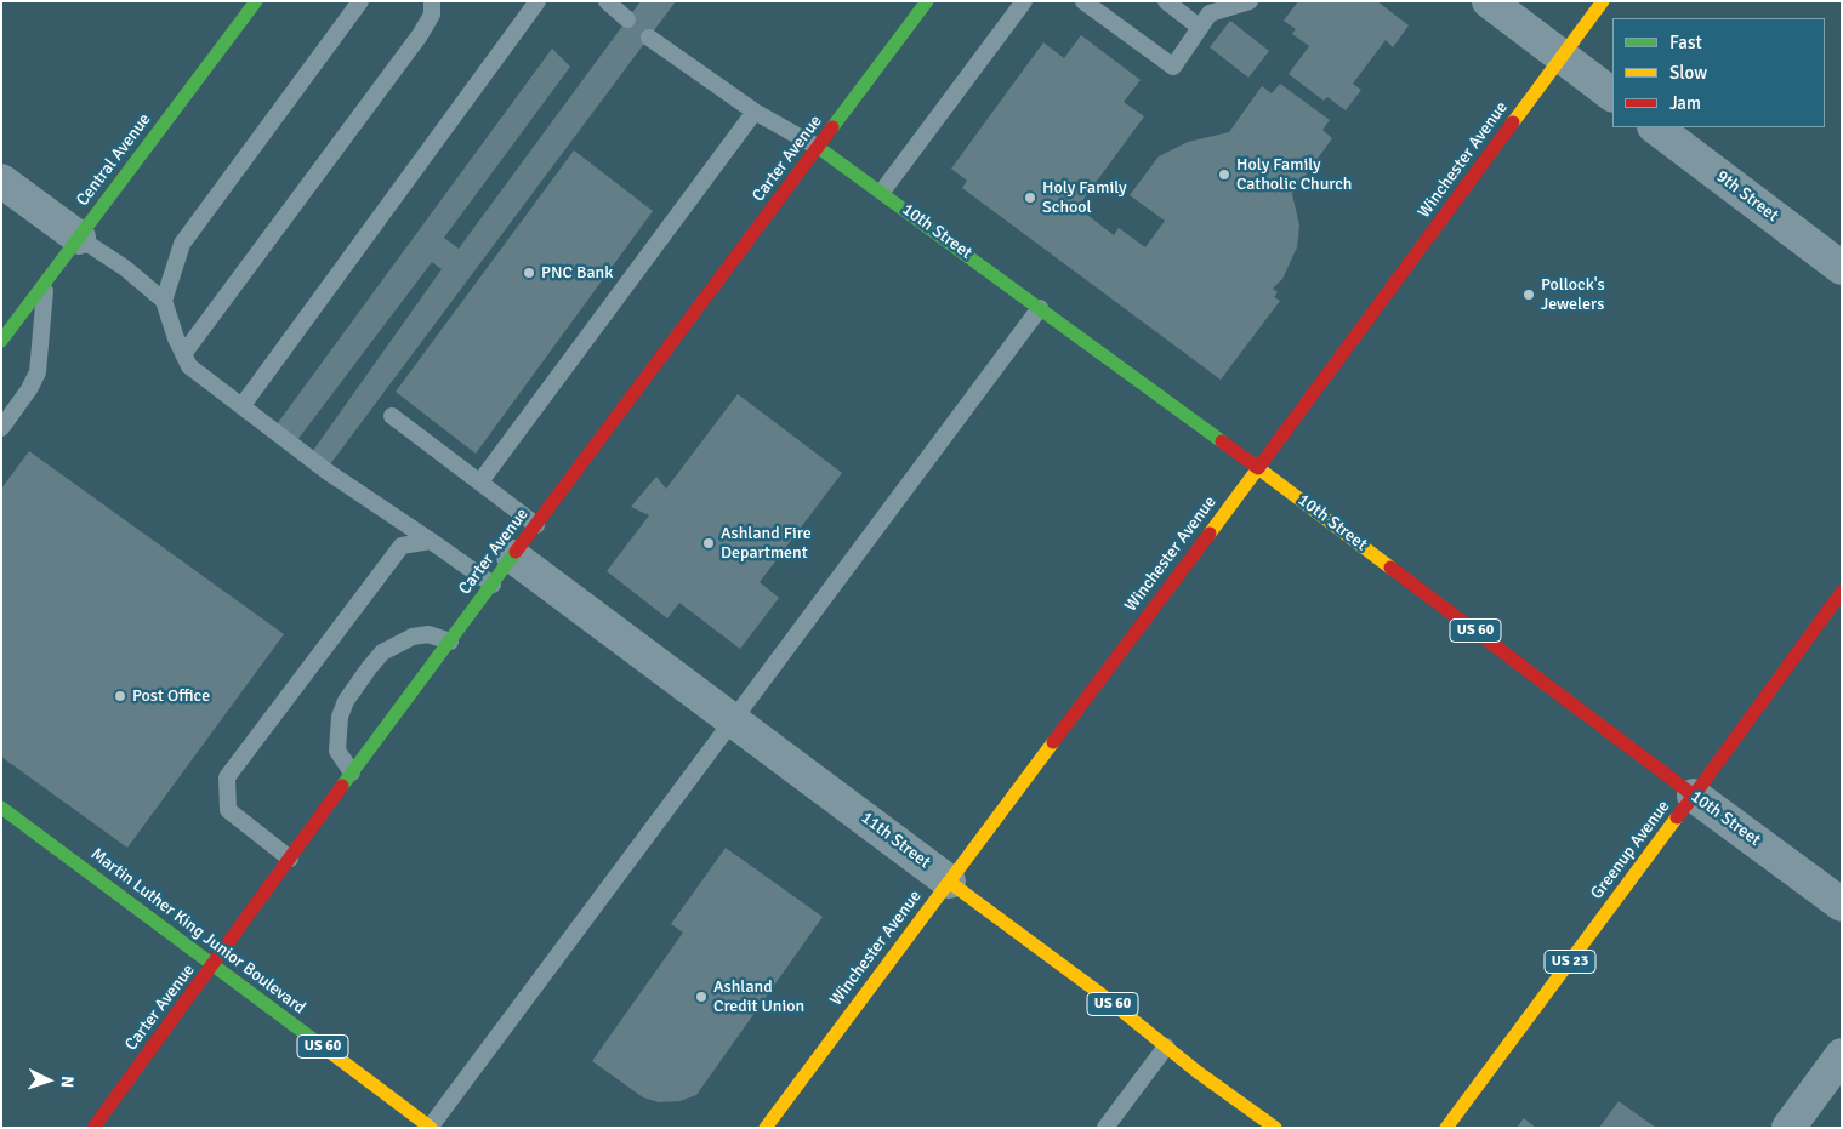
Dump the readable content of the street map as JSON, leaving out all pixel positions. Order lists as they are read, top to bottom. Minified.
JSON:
{"streets":{"main road":["Carter Avenue","Central Avenue","Winchester Avenue","10th Street","US 60","11th Street","Greenup Avenue","Martin Luther King Junior Boulevard","US 23"],"street":["9th Street"]},"crossings":[["Carter Avenue","10th Street"],["Carter Avenue","11th Street"],["Carter Avenue","Martin Luther King Junior Boulevard"],["Winchester Avenue","10th Street"],["Winchester Avenue","11th Street"],["10th Street","Greenup Avenue"]],"places":["Holy Family Catholic Church","Holy Family School","PNC Bank","Pollock's Jewelers","Ashland Fire Department","Post Office","Ashland Credit Union"],"legend":["Fast","Slow","Jam"],"north":"right"}
